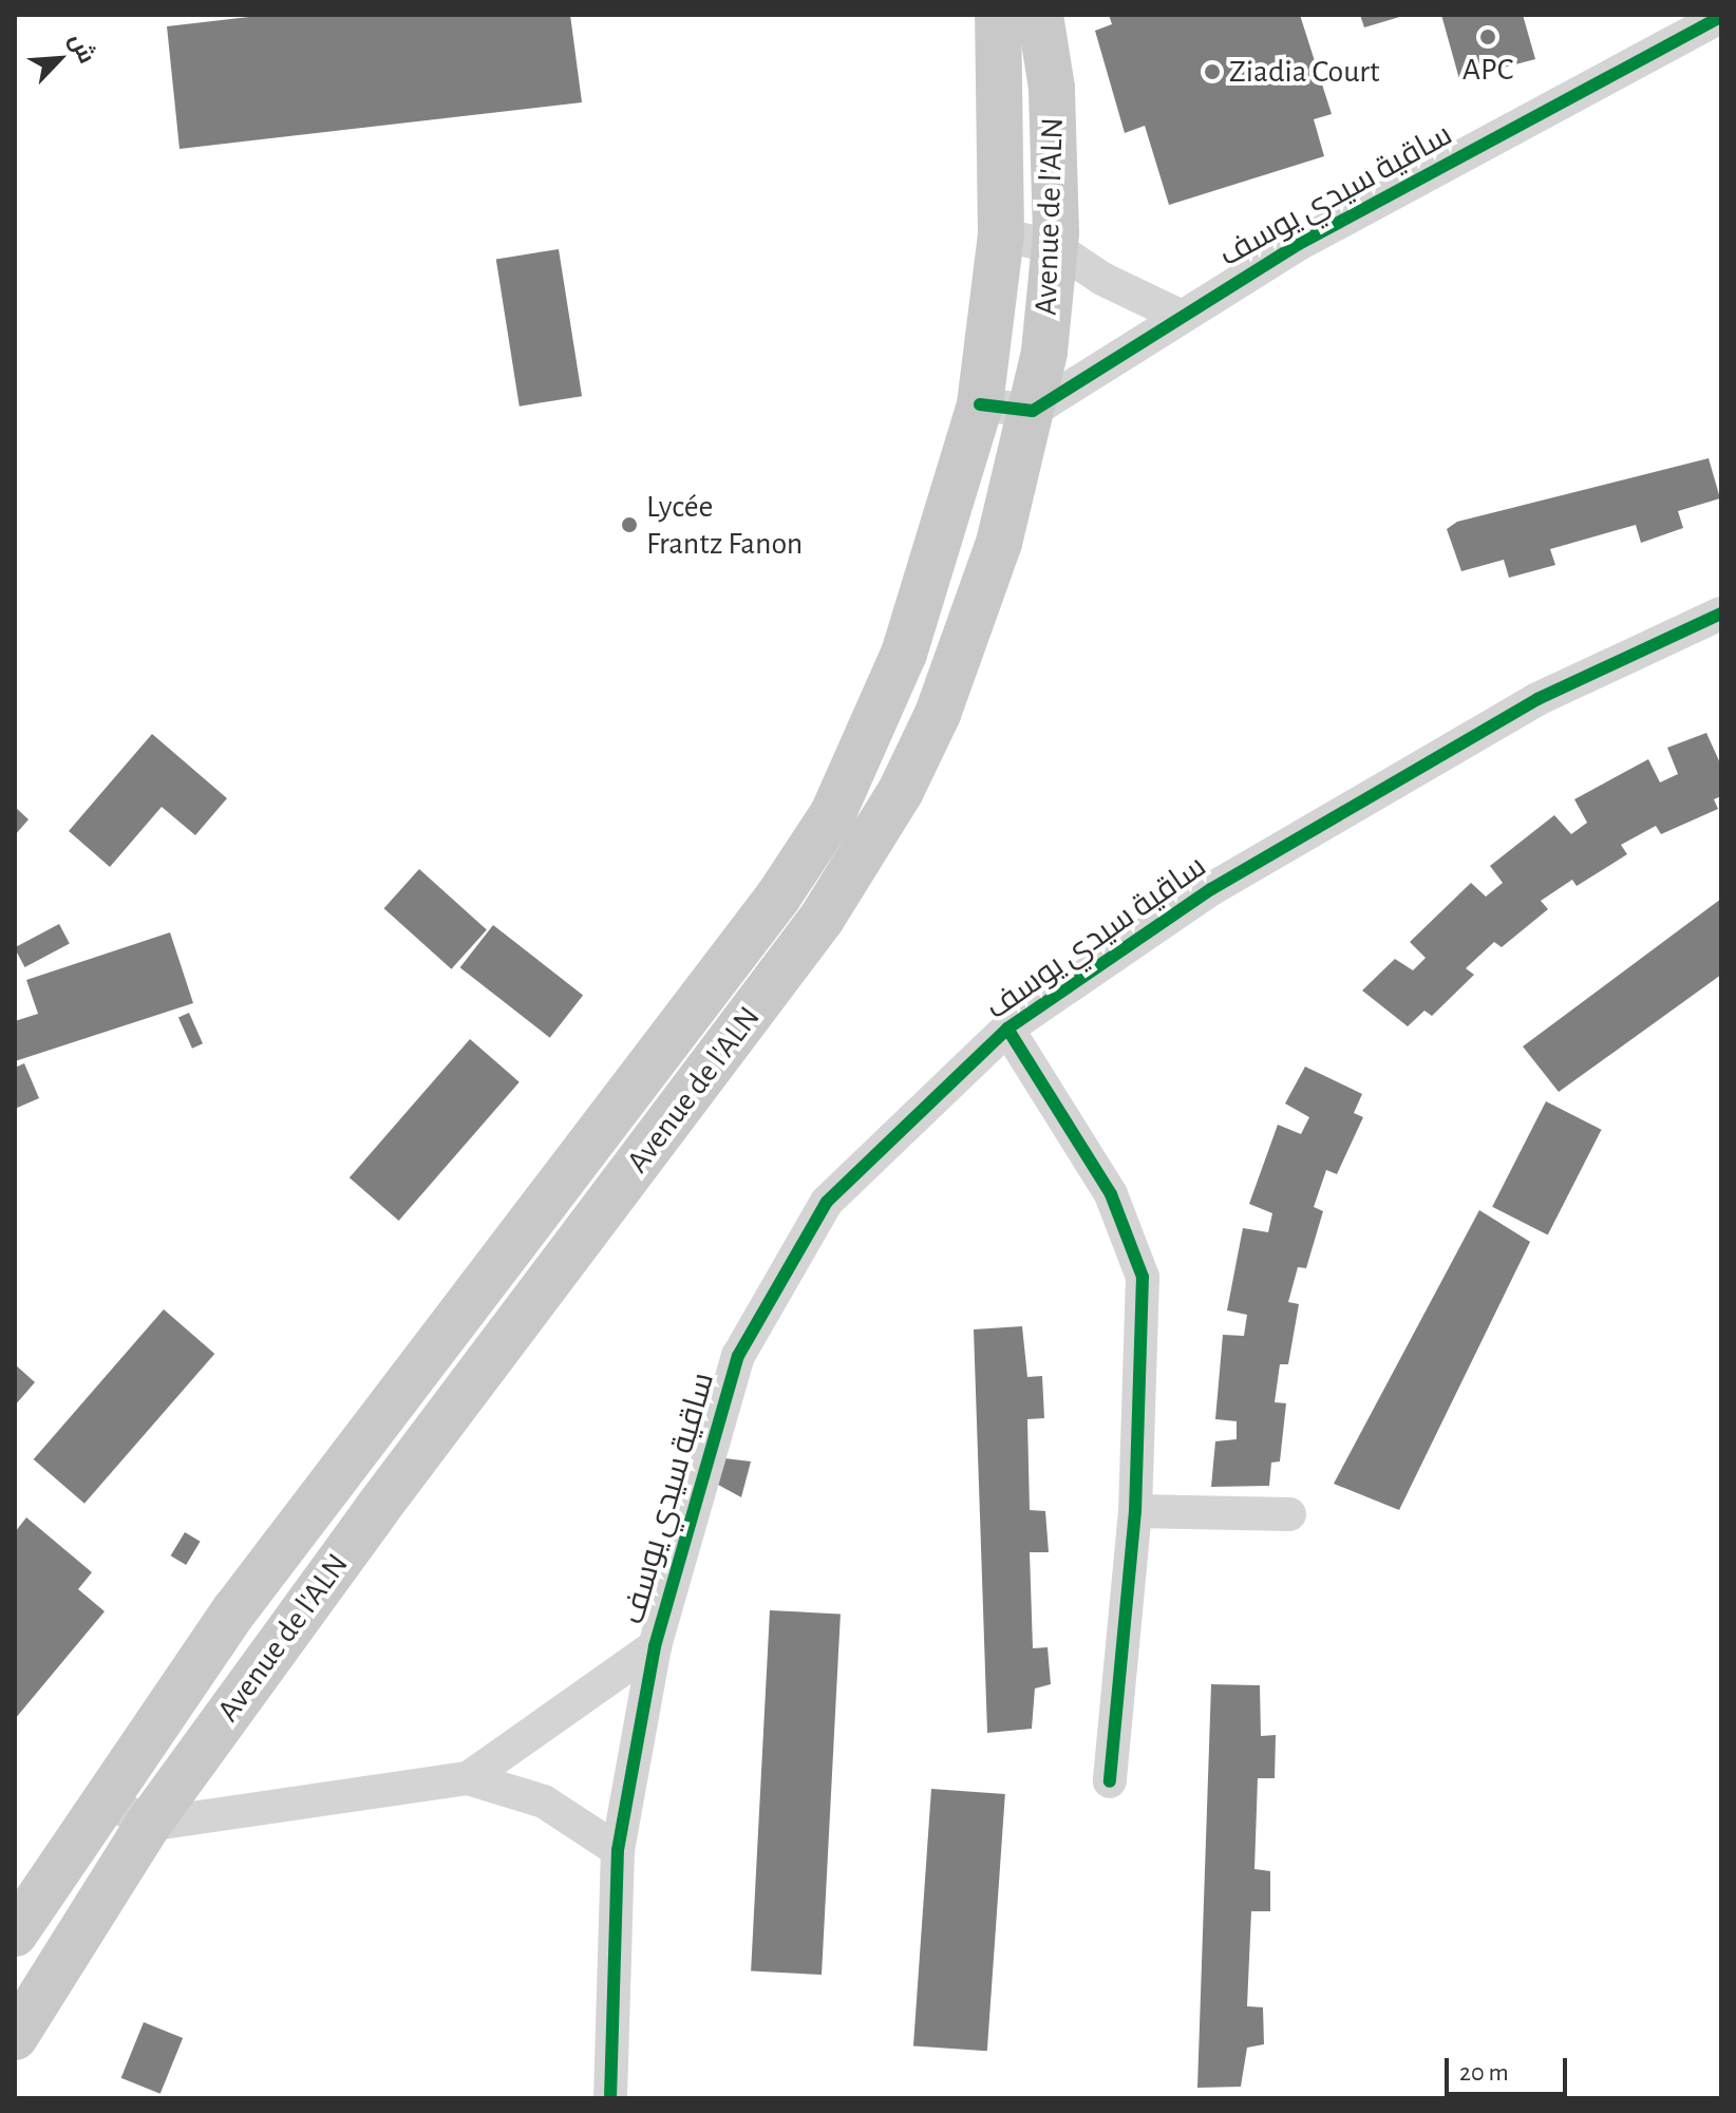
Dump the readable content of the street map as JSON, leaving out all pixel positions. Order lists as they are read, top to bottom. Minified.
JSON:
{"streets":{"main road":["Avenue de l'ALN"],"street":["ساقية سيدي يوسف"]},"crossings":[["ساقية سيدي يوسف","Avenue de l'ALN"]],"places":["APC","Ziadia Court","Lycée Frantz Fanon"],"scale_bar":"20 m","north":"top right"}
